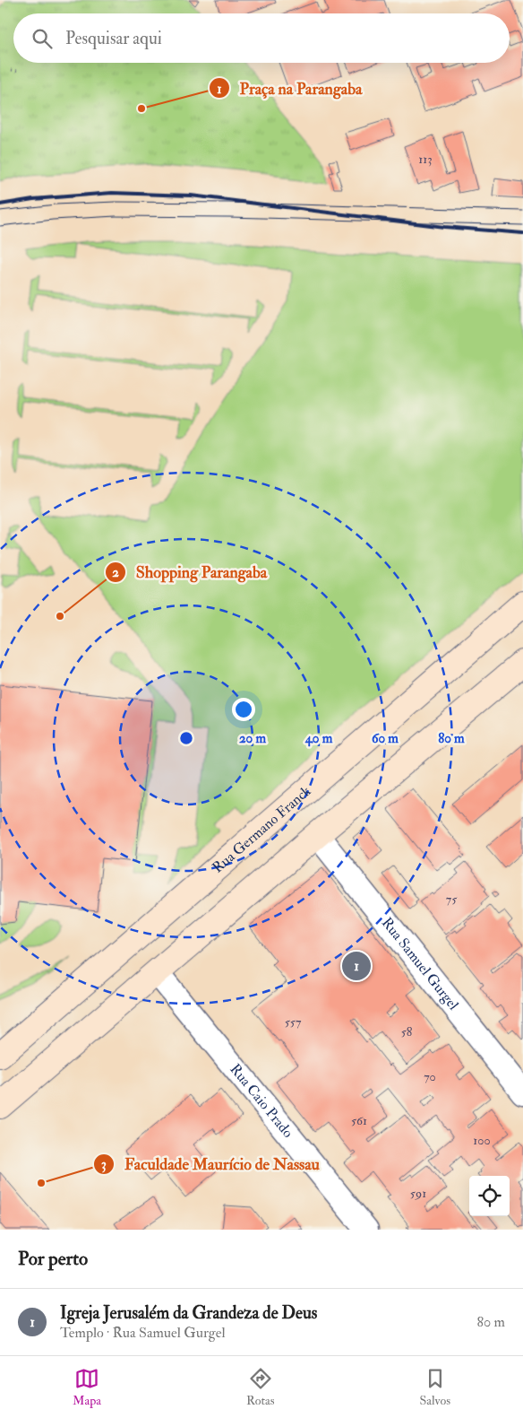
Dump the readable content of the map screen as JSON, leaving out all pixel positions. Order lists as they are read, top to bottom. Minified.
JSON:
{"streets":{"main road":["Rua Germano Franck"],"street":["Rua Samuel Gurgel","Rua Caio Prado"]},"places":["Praça na Parangaba","Shopping Parangaba","Faculdade Maurício de Nassau"],"house_numbers":["113","75","557","58","70","561","100","591"],"page":{"search":"Pesquisar aqui","pins":"1","heading":"Por perto","list":[{"mark":"1","name":"Igreja Jerusalém da Grandeza de Deus","note":"Templo · Rua Samuel Gurgel","value":"80 m"}],"nav":["Mapa","Rotas","Salvos"]},"rings":["20 m","40 m","60 m","80 m"]}
